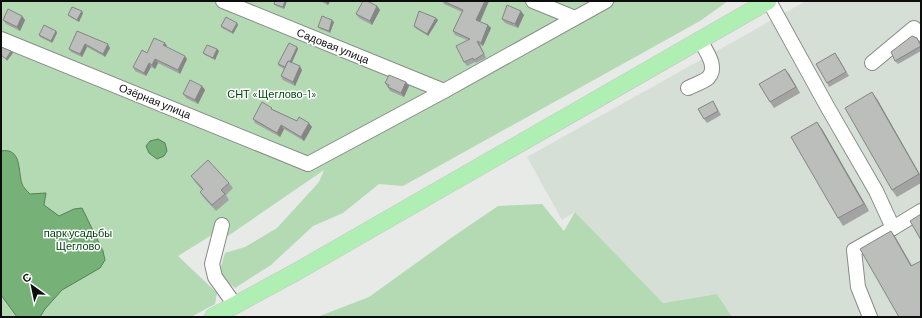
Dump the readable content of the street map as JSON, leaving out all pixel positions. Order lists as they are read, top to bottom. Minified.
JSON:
{"streets":{"street":["Садовая улица","Озёрная улица"]},"crossings":[["Садовая улица","Озёрная улица"]],"parks":["СНТ «Щеглово-1»","парк усадьбы Щеглово"],"north":"top left"}
